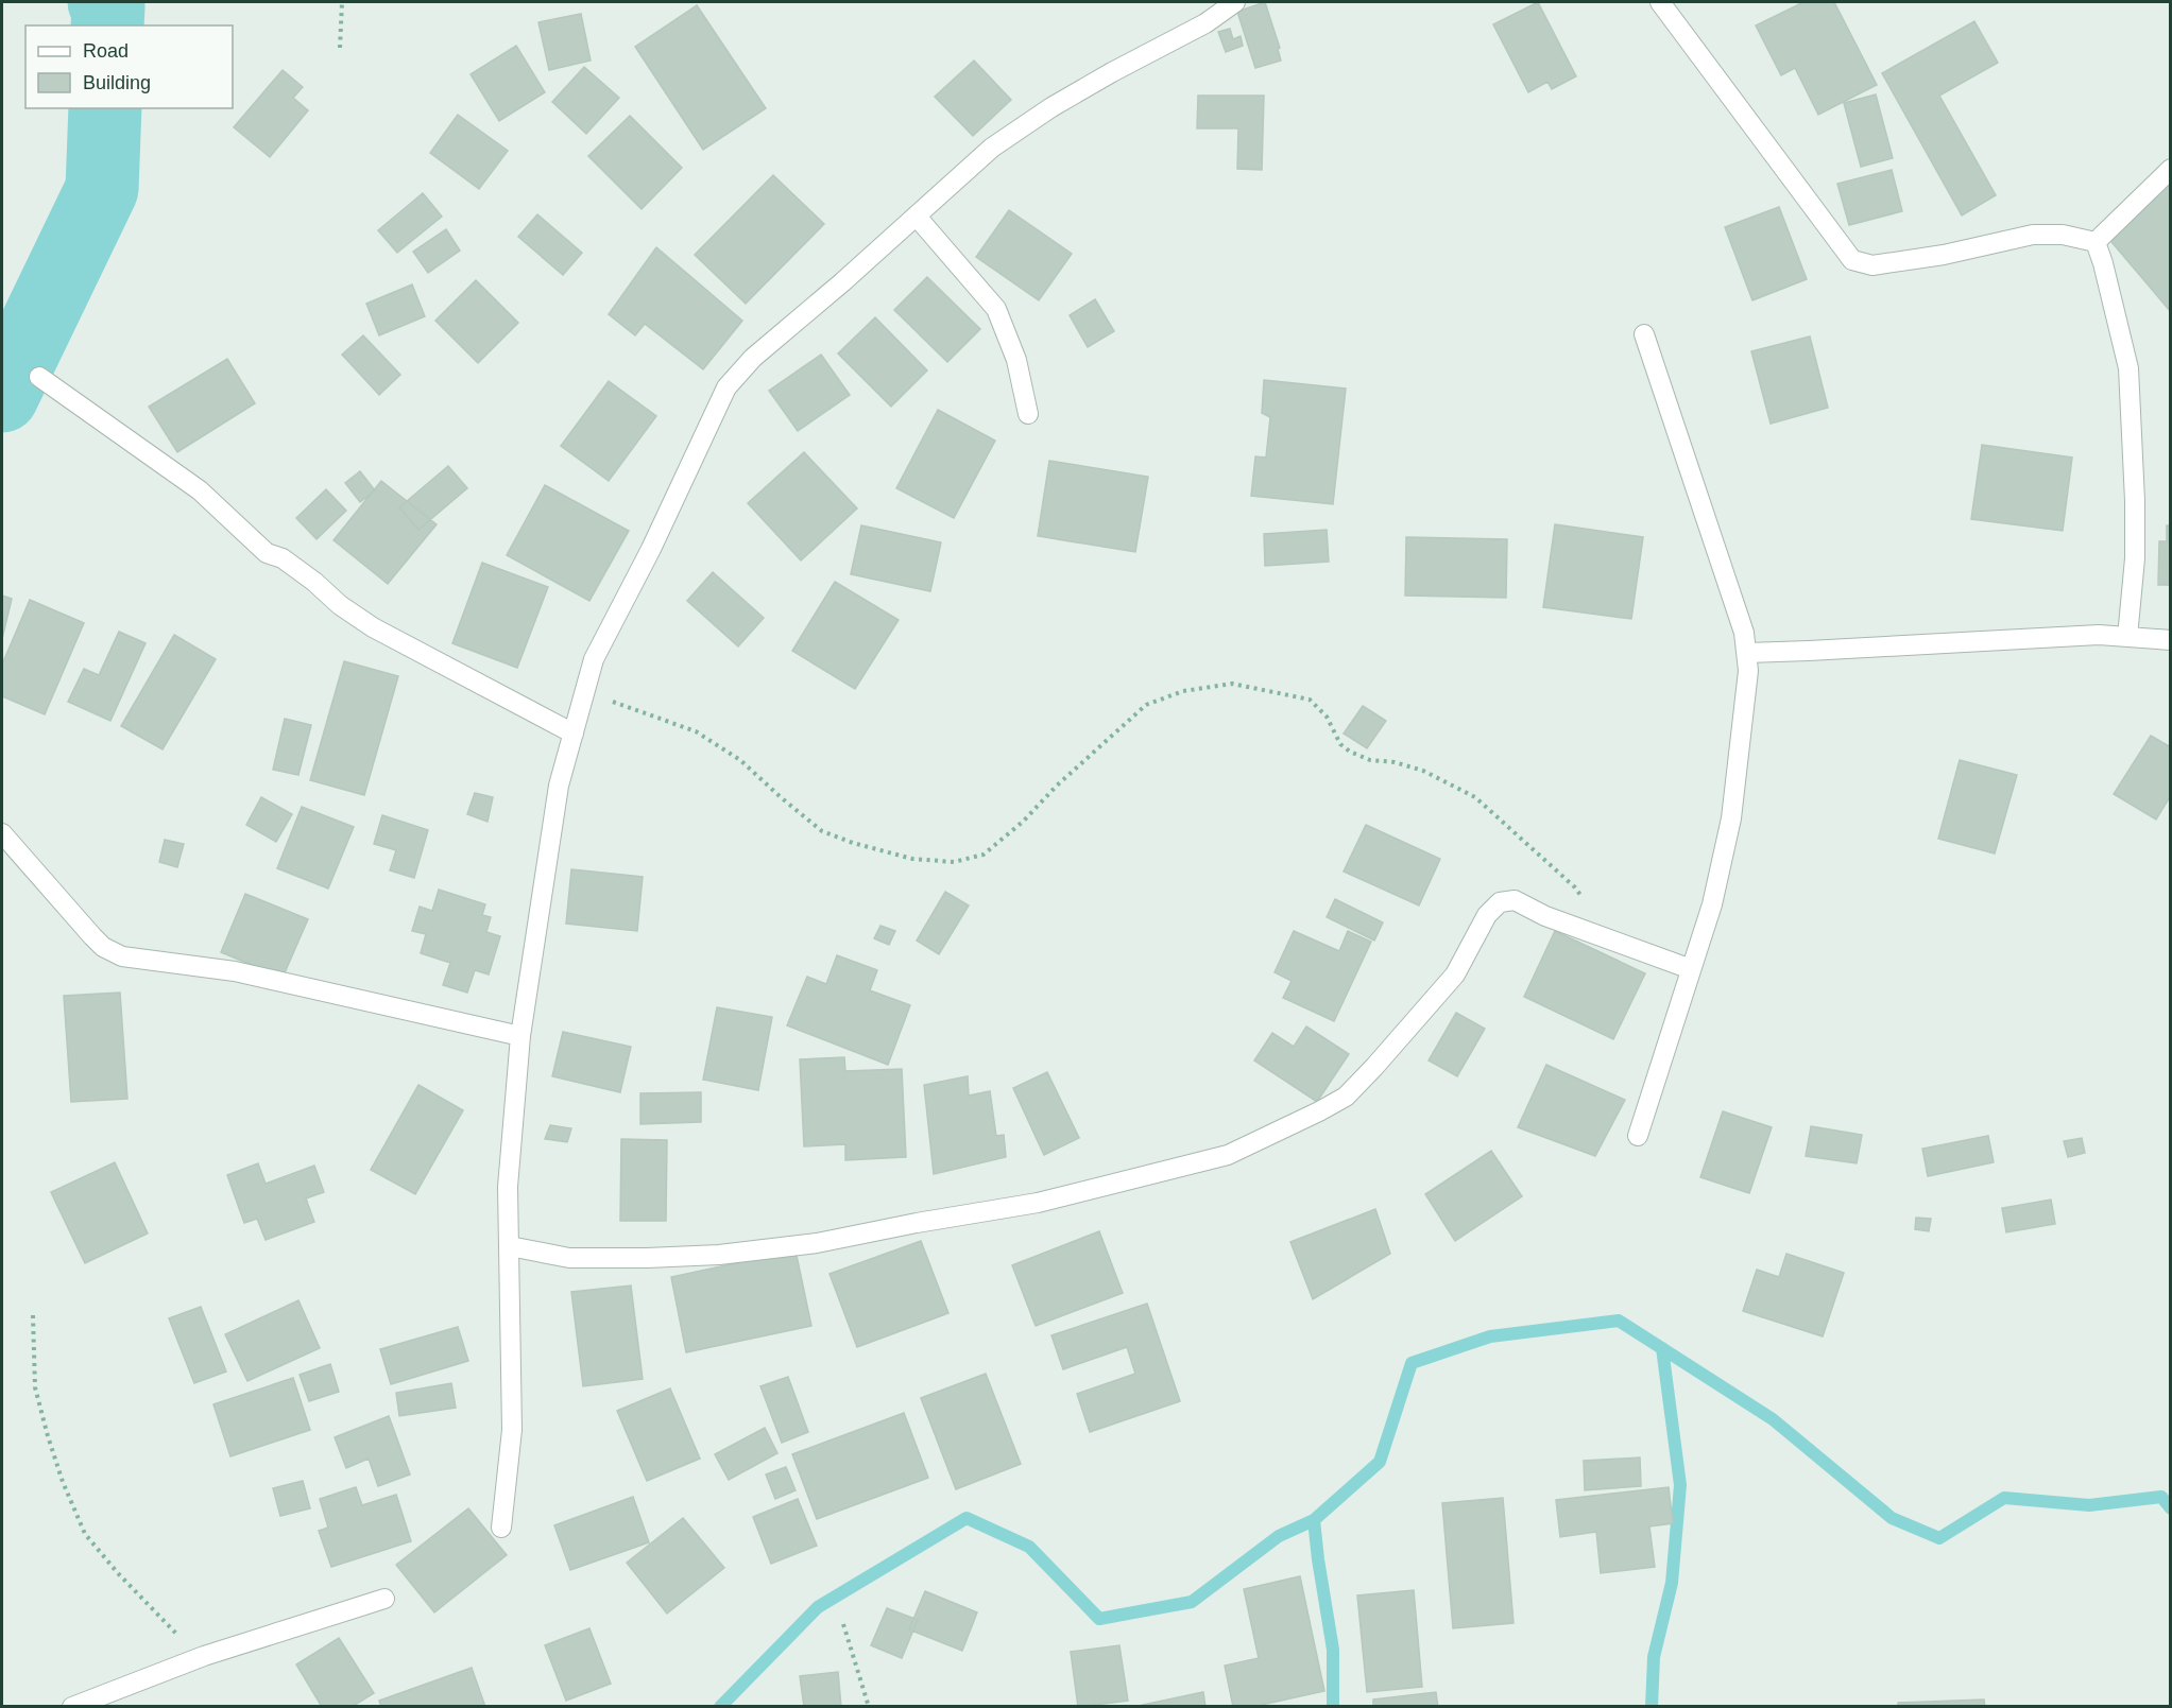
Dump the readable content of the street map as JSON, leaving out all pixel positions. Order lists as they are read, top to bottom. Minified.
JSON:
{"legend":["Road","Building"]}
